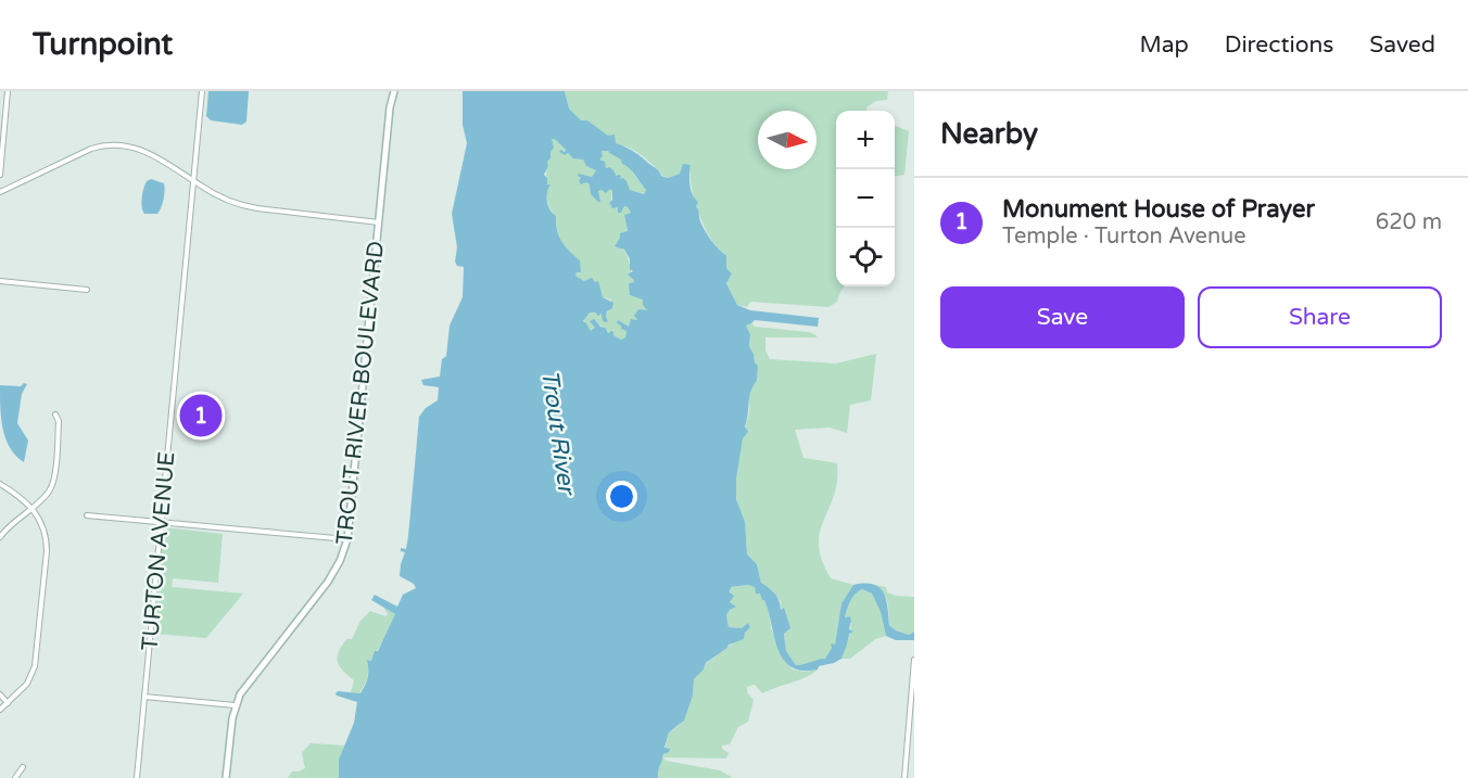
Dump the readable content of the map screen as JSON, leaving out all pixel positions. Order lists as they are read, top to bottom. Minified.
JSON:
{"streets":{"street":["TROUT RIVER BOULEVARD","TURTON AVENUE"]},"water":["Trout River"],"north":"right","page":{"header":"Turnpoint","nav":["Map","Directions","Saved"],"heading":"Nearby","map_buttons":["+","−"],"list":[{"mark":"1","name":"Monument House of Prayer","note":"Temple · Turton Avenue","value":"620 m"}],"buttons":["Save","Share"],"pins":"1"}}
